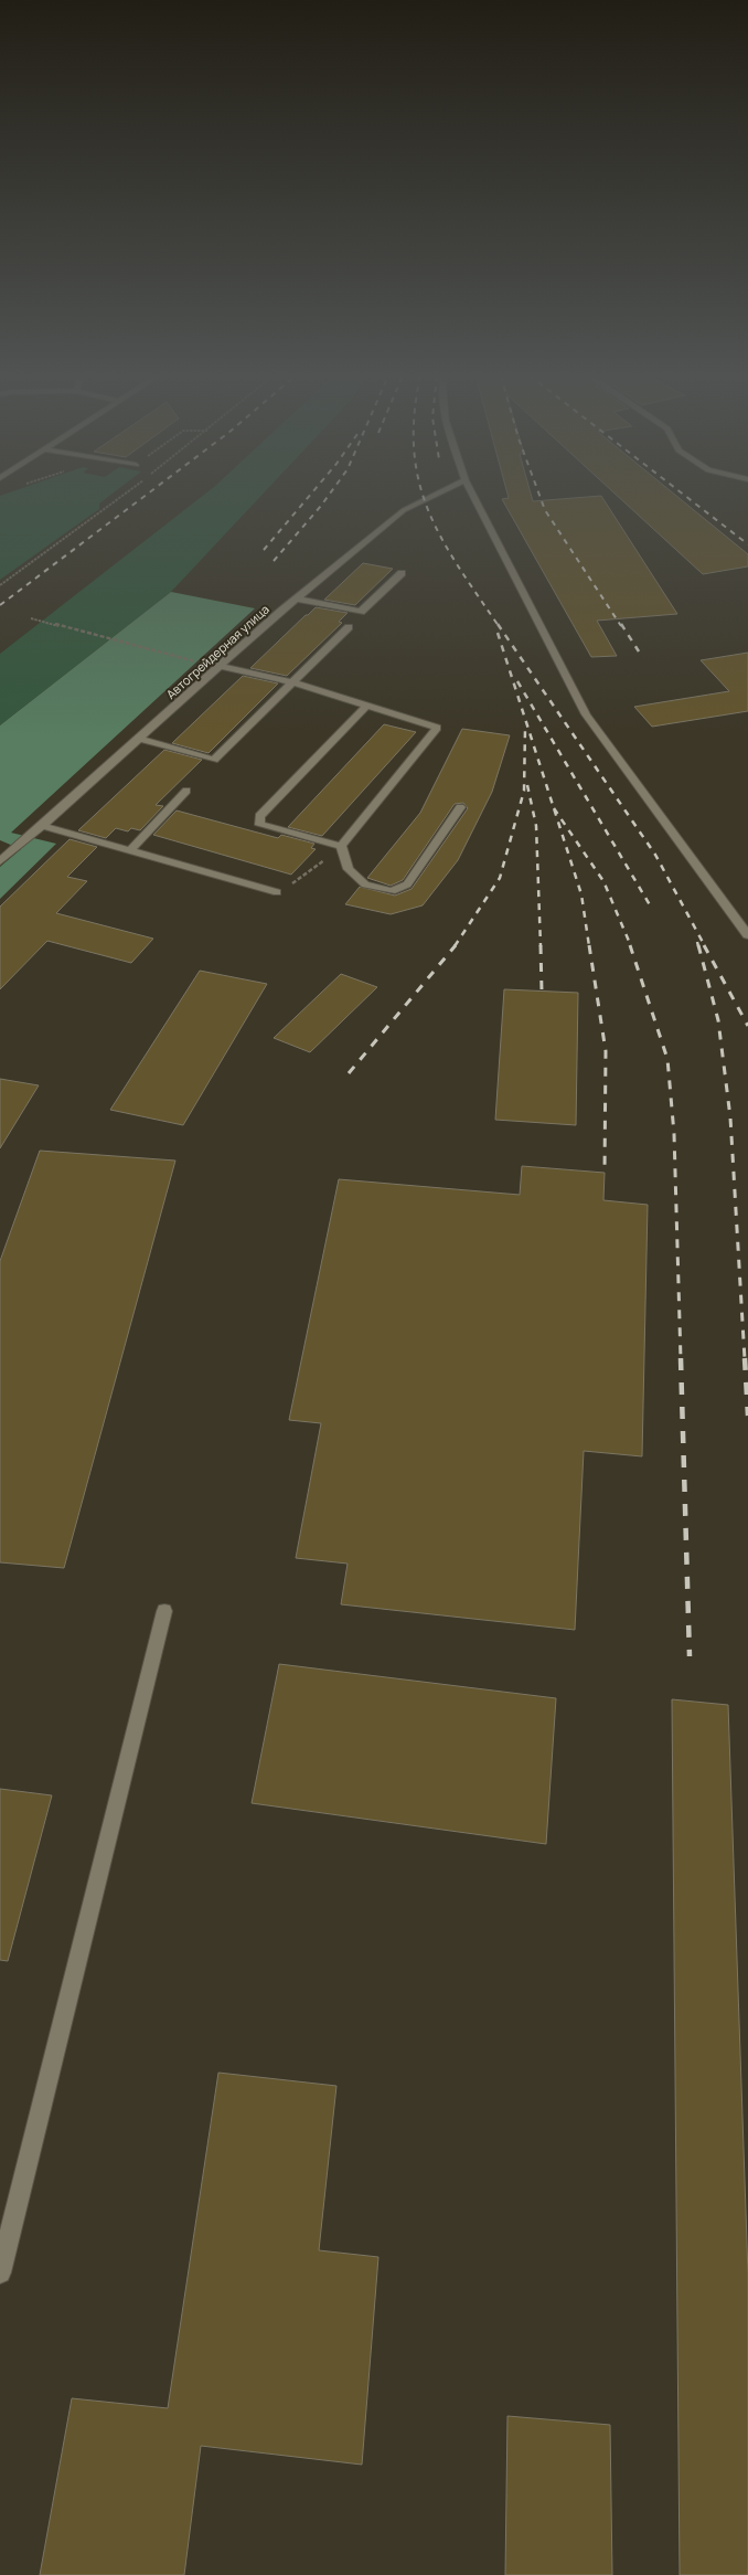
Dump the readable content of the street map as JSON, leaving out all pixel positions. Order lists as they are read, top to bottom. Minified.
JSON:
{"streets":{"street":["Автогрейдерная улица"]}}
